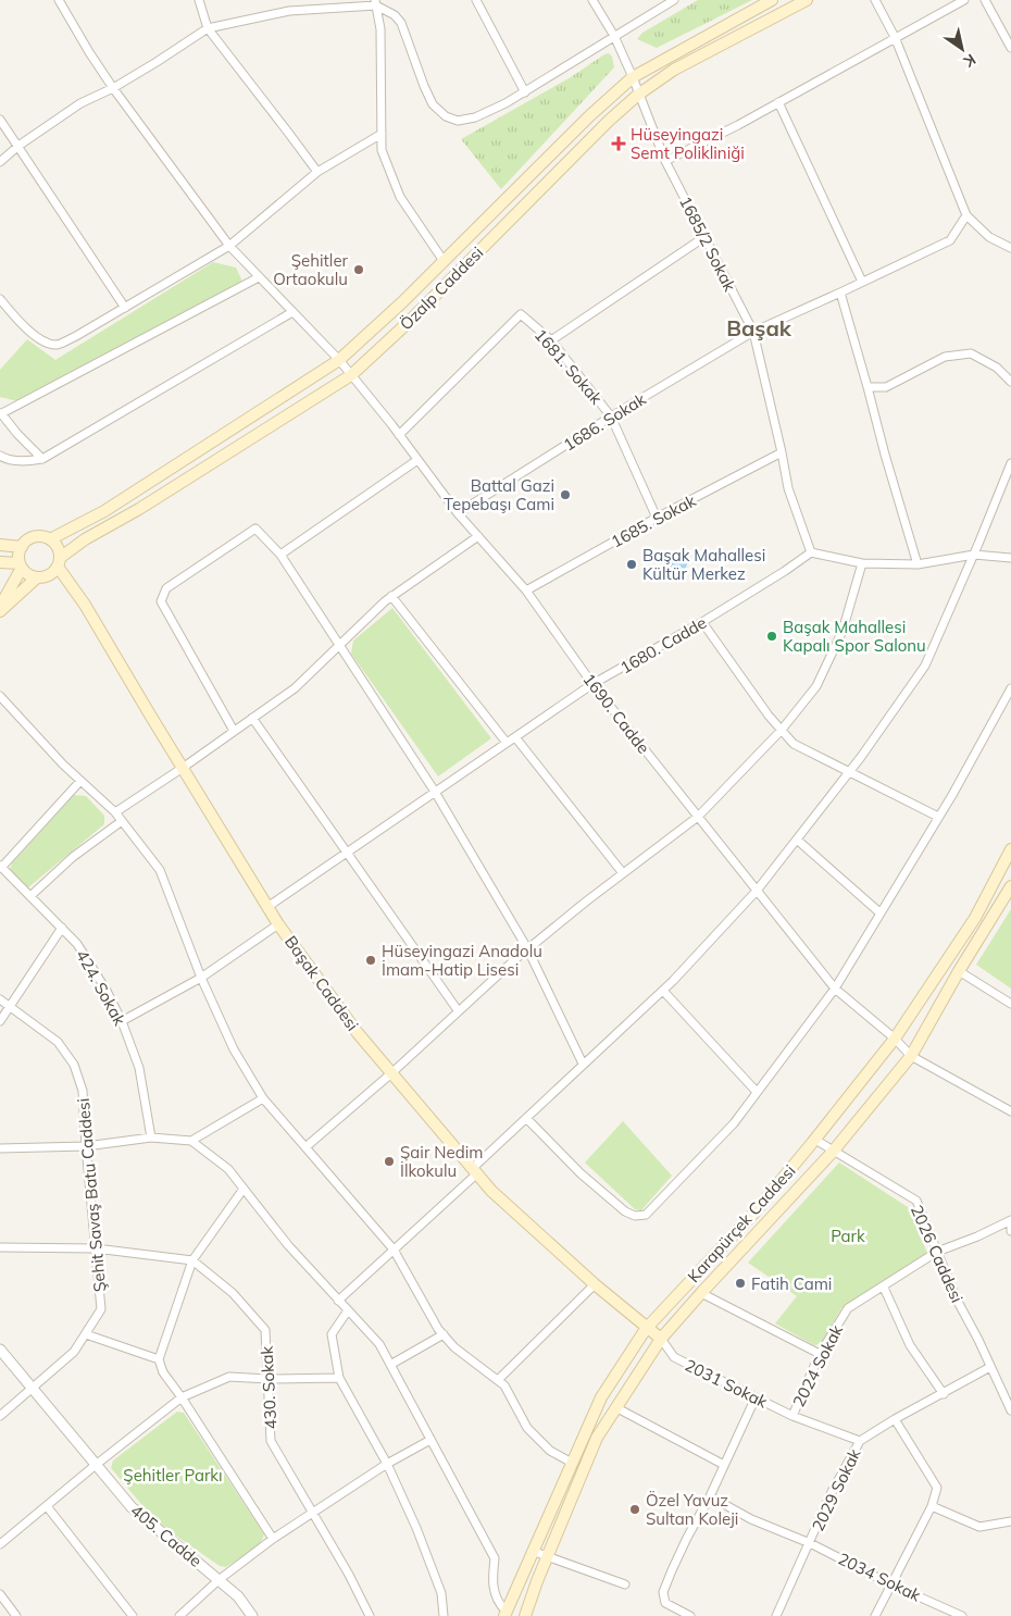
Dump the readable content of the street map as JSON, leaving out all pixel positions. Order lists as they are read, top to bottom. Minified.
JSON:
{"streets":{"main road":["Özalp Caddesi","Başak Caddesi","Karapürçek Caddesi"],"street":["1685/2 Sokak","1681. Sokak","1686. Sokak","1685. Sokak","1680. Cadde","1690. Cadde","424. Sokak","Şehit Savaş Batu Caddesi","2026 Caddesi","2024 Sokak","2031 Sokak","430. Sokak","2029 Sokak","405. Cadde","2034 Sokak"]},"crossings":[["1685/2 Sokak","Özalp Caddesi"],["1685/2 Sokak","1686. Sokak"],["1685/2 Sokak","1685. Sokak"],["1685/2 Sokak","1680. Cadde"],["Özalp Caddesi","1690. Cadde"],["Özalp Caddesi","Başak Caddesi"],["1681. Sokak","1686. Sokak"],["1681. Sokak","1685. Sokak"],["1681. Sokak","1690. Cadde"],["1686. Sokak","1690. Cadde"],["1685. Sokak","1690. Cadde"],["1680. Cadde","1690. Cadde"],["1680. Cadde","Başak Caddesi"],["1690. Cadde","Karapürçek Caddesi"],["Başak Caddesi","Karapürçek Caddesi"],["Başak Caddesi","2031 Sokak"],["Şehit Savaş Batu Caddesi","405. Cadde"],["Karapürçek Caddesi","2026 Caddesi"],["Karapürçek Caddesi","2031 Sokak"],["2026 Caddesi","2024 Sokak"],["2026 Caddesi","2029 Sokak"],["2024 Sokak","2031 Sokak"],["2031 Sokak","2029 Sokak"],["2029 Sokak","2034 Sokak"]],"districts":["Başak"],"parks":["Park","Şehitler Parkı"],"places":{"health":["Hüseyingazi Semt Polikliniği"],"other":["Şehitler Ortaokulu","Battal Gazi Tepebaşı Cami","Başak Mahallesi Kültür Merkez","Başak Mahallesi Kapalı Spor Salonu","Hüseyingazi Anadolu İmam-Hatip Lisesi","Şair Nedim İlkokulu","Fatih Cami","Özel Yavuz Sultan Koleji"]},"north":"bottom right"}
